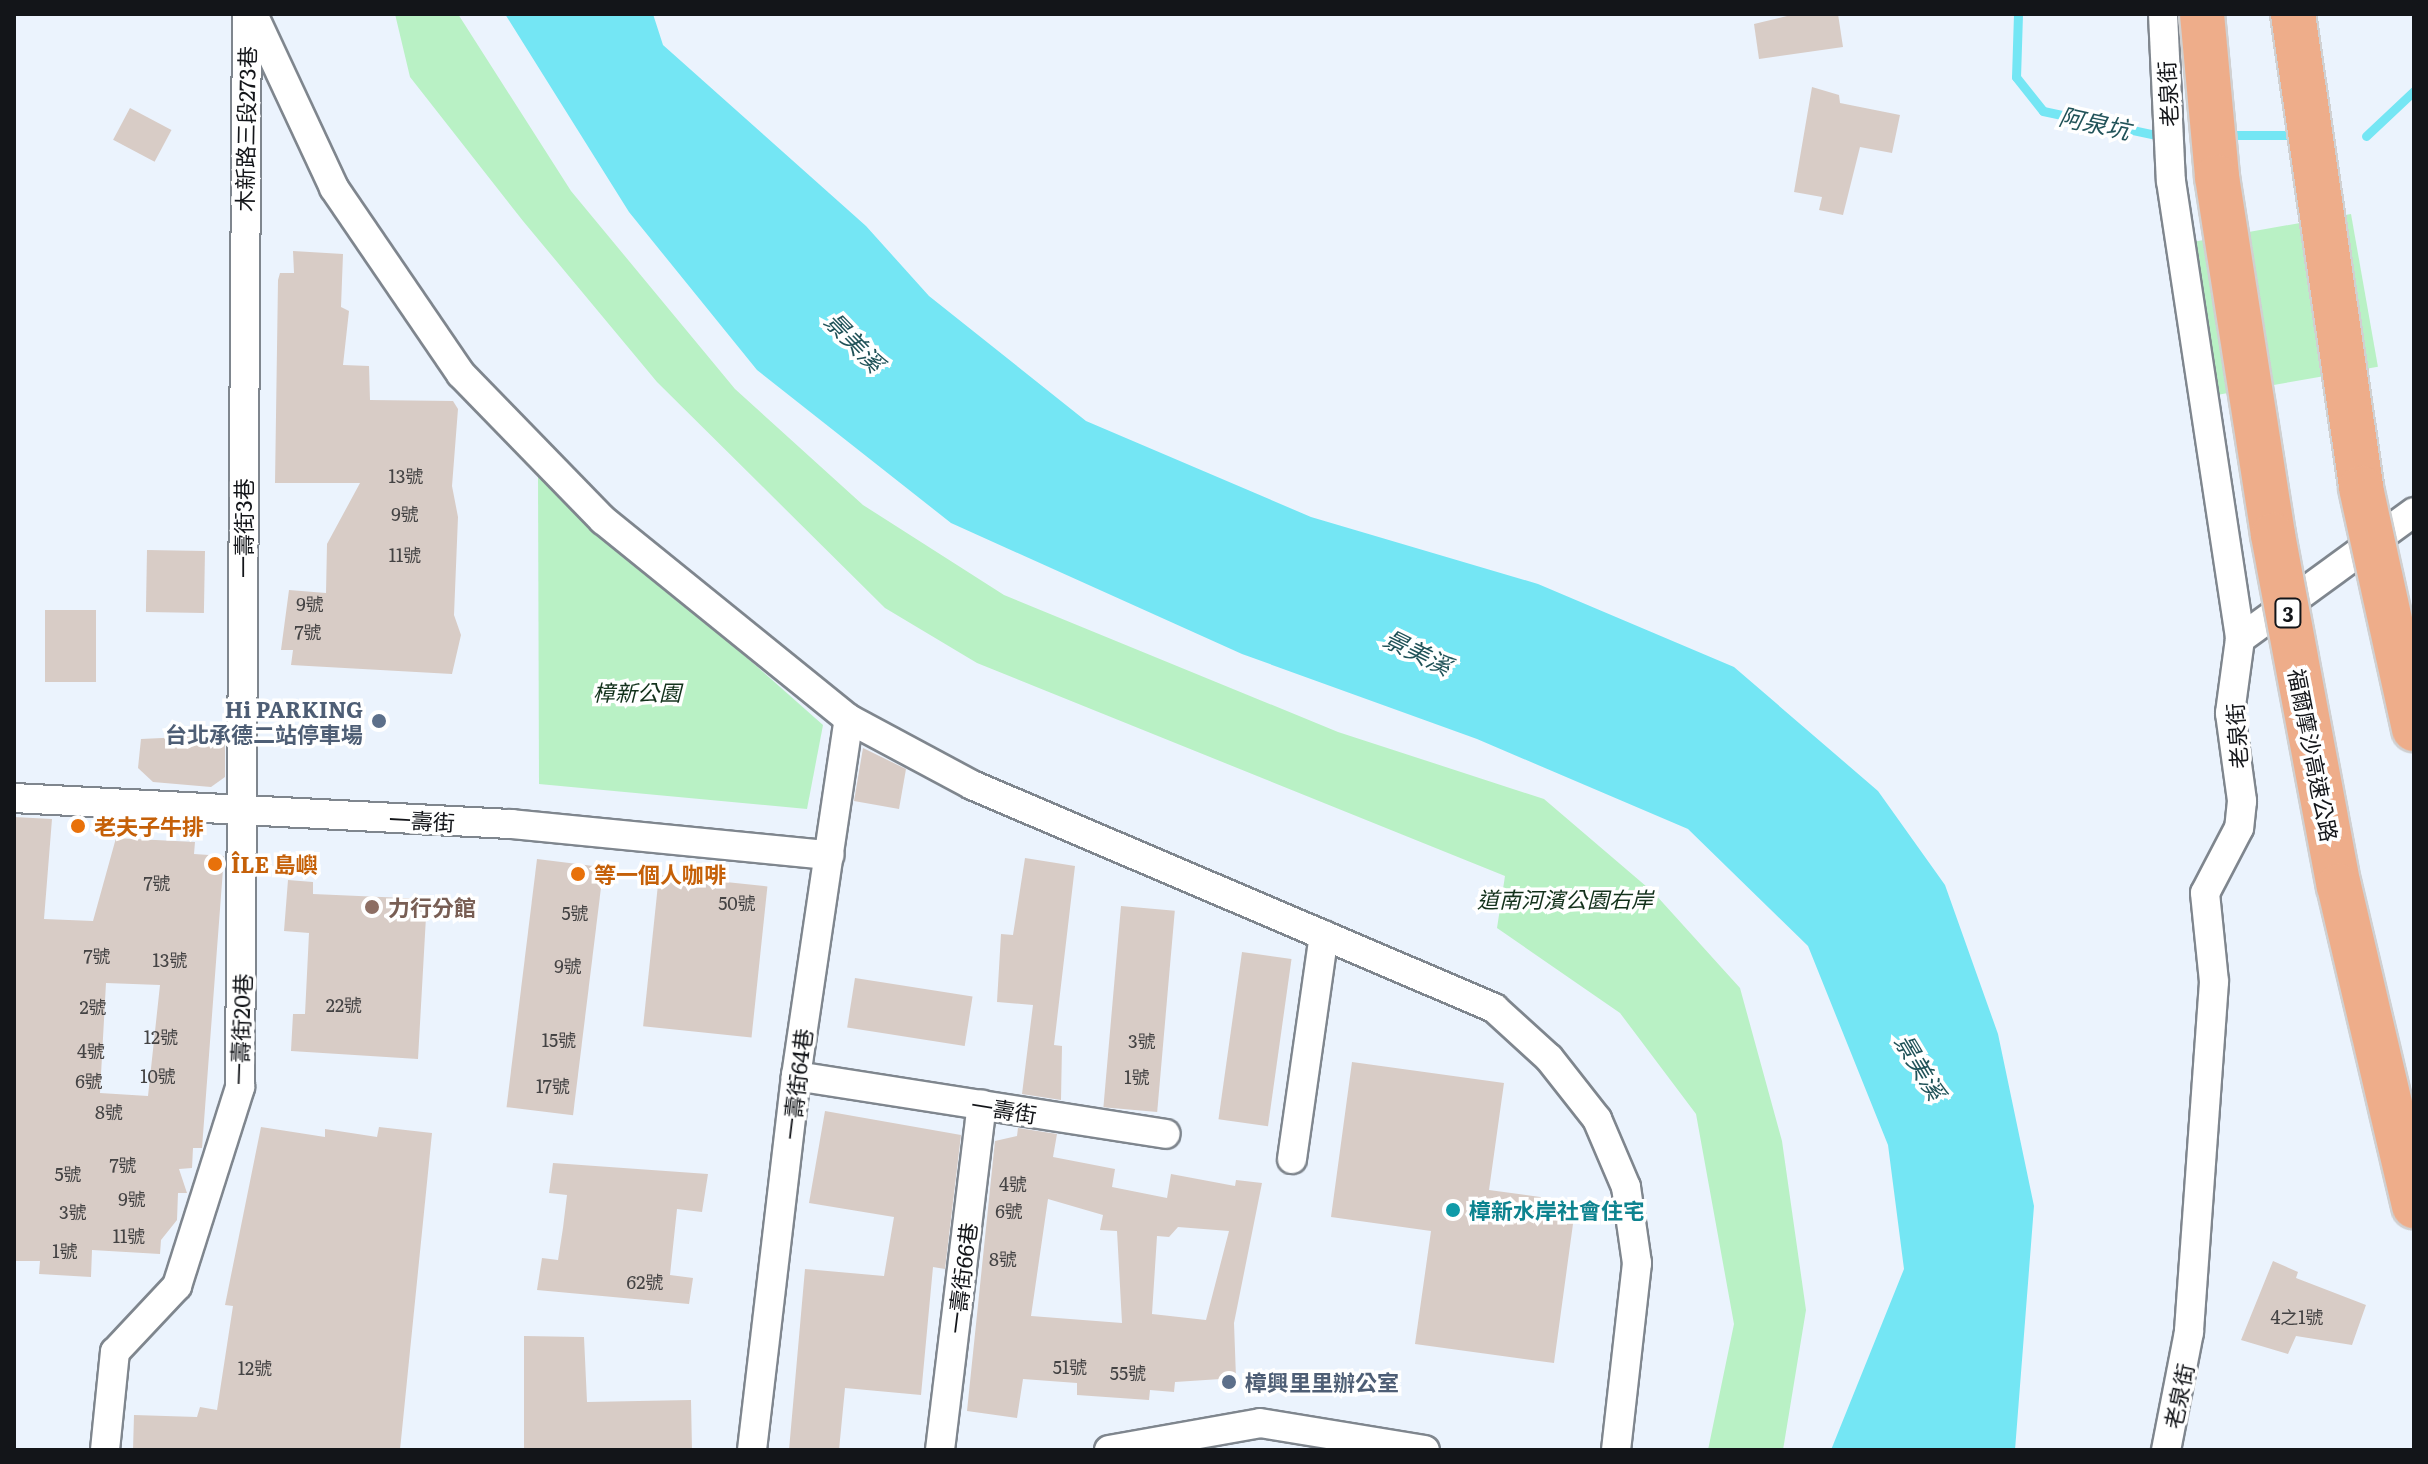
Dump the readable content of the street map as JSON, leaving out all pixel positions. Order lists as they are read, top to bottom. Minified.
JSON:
{"streets":{"highway":["3","福爾摩沙高速公路"],"street":["老泉街","木新路三段273巷","一壽街3巷","一壽街","一壽街20巷","一壽街64巷","一壽街66巷"]},"crossings":[["木新路三段273巷","一壽街3巷"],["一壽街3巷","一壽街"],["一壽街3巷","一壽街20巷"],["一壽街","一壽街20巷"],["一壽街","一壽街64巷"],["一壽街","一壽街66巷"]],"water":["阿泉坑","景美溪"],"parks":["樟新公園","道南河濱公園右岸"],"places":["Hi PARKING 台北承德二站停車場","老夫子牛排","ÎLE 島嶼","等一個人咖啡","力行分館","樟新水岸社會住宅","樟興里里辦公室"],"house_numbers":["13號","9號","11號","9號","7號","7號","50號","5號","7號","13號","9號","22號","2號","12號","15號","3號","4號","10號","1號","6號","17號","8號","7號","5號","4號","9號","6號","3號","11號","1號","8號","62號","4之1號","51號","12號","55號"]}
